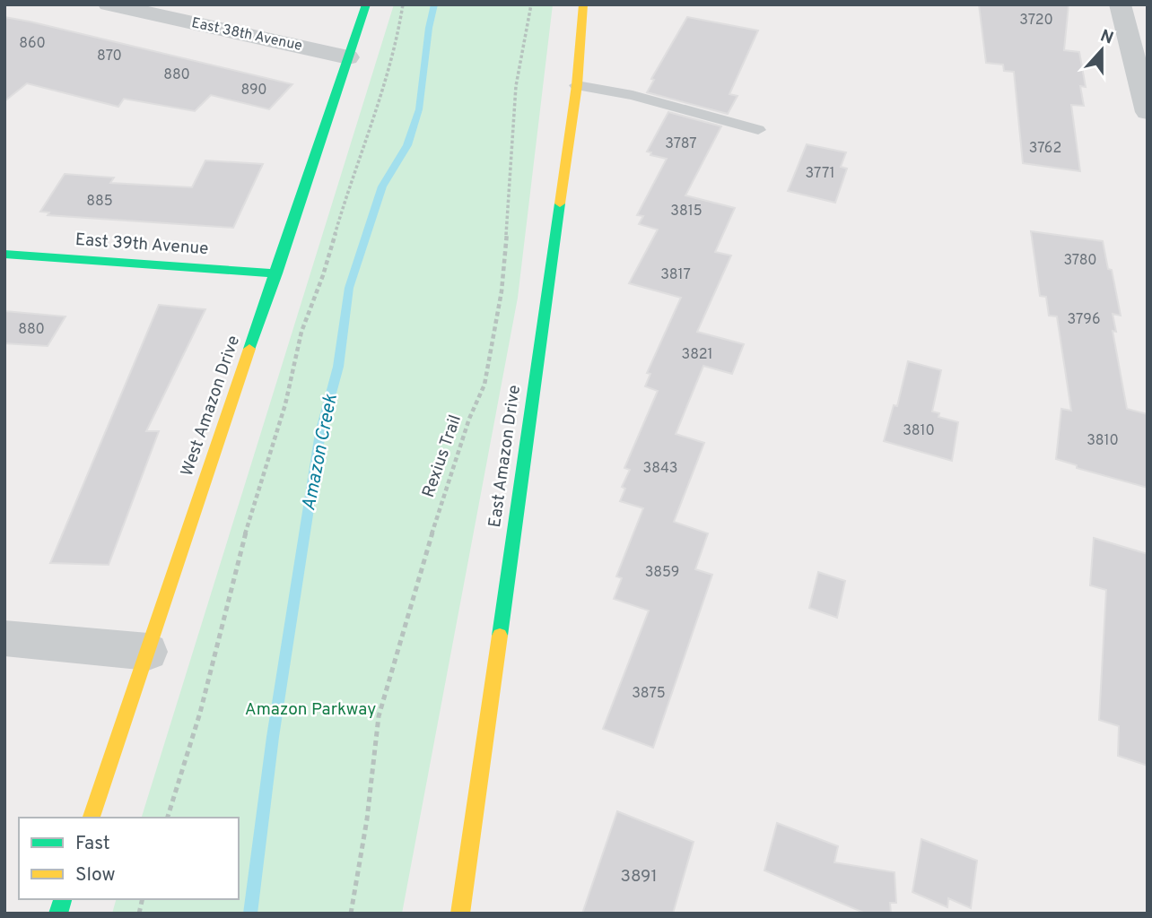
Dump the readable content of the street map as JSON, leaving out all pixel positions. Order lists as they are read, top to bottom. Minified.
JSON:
{"streets":{"street":["East 38th Avenue","East 39th Avenue","West Amazon Drive","East Amazon Drive"],"path":["Rexius Trail"]},"crossings":[["East 38th Avenue","West Amazon Drive"],["East 39th Avenue","West Amazon Drive"]],"water":["Amazon Creek"],"parks":["Amazon Parkway"],"house_numbers":["3720","860","870","880","890","3787","3762","3771","885","3815","3780","3817","3796","880","3821","3810","3810","3843","3859","3875","3891"],"legend":["Fast","Slow"],"north":"top"}
